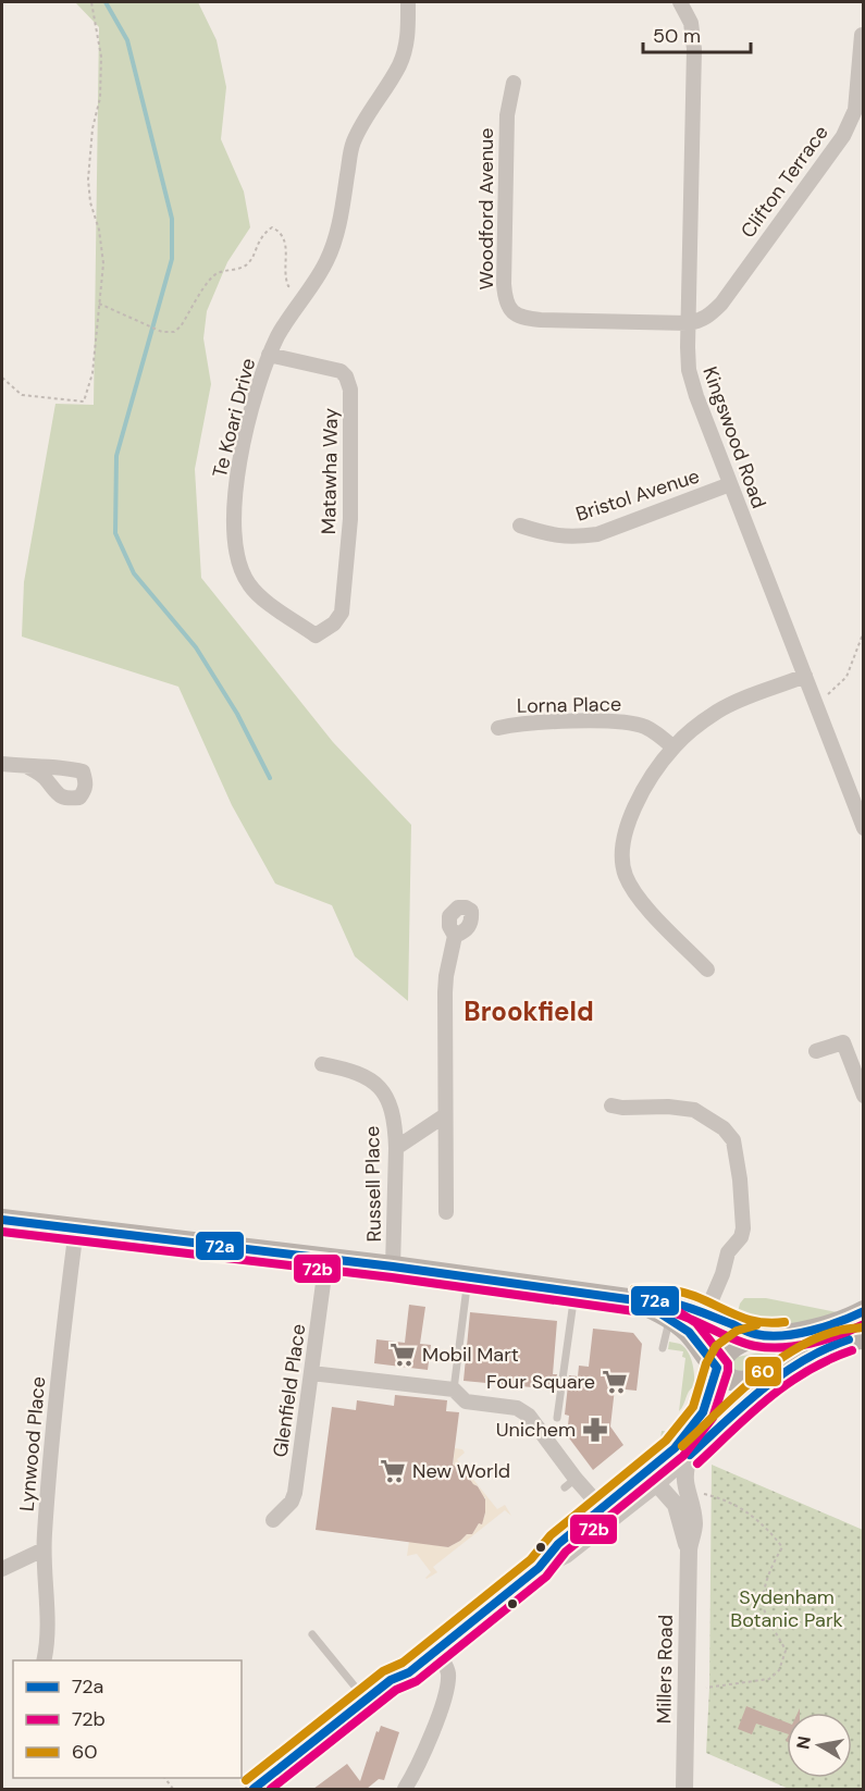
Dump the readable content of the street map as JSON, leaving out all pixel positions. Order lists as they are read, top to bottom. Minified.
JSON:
{"streets":{"street":["Clifton Terrace","Woodford Avenue","Te Koari Drive","Kingswood Road","Matawha Way","Bristol Avenue","Lorna Place","Russell Place","Glenfield Place","Lynwood Place","Millers Road"]},"crossings":[["Clifton Terrace","Woodford Avenue"],["Clifton Terrace","Kingswood Road"],["Woodford Avenue","Kingswood Road"],["Te Koari Drive","Matawha Way"],["Kingswood Road","Bristol Avenue"]],"districts":["Brookfield"],"parks":["Sydenham Botanic Park"],"places":{"supermarket":["Mobil Mart","Four Square","New World"],"pharmacy":["Unichem"]},"lines":["transit line 72a","transit line 72b","transit line 60"],"legend":["72a","72b","60"],"scale_bar":"50 m","north":"left"}
